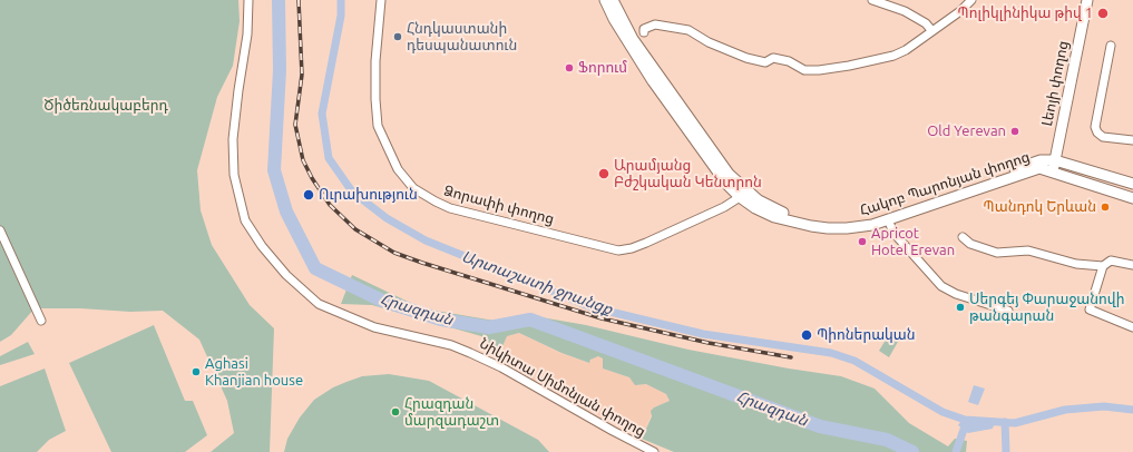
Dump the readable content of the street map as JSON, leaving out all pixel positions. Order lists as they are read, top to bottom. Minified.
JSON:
{"streets":{"main road":["Լեոյի փողոց","Հակոբ Պարոնյան փողոց"],"street":["Ձորափի փողոց","Նիկիտա Սիմոնյան փողոց"]},"crossings":[["Լեոյի փողոց","Հակոբ Պարոնյան փողոց"],["Հակոբ Պարոնյան փողոց","Ձորափի փողոց"]],"water":["Արտաշատի ջրանցք","Հրազդան"],"parks":["Ծիծեռնակաբերդ"],"places":["Պոլիկլինիկա թիվ 1","Հնդկաստանի դեսպանատուն","Ֆորում","Old Yerevan","Արամյանց Բժշկական Կենտրոն","Ուրախություն","Պանդոկ Երևան","Apricot Hotel Erevan","Սերգեյ Փարաջանովի թանգարան","Պիոներական","Aghasi Khanjian house","Հրազդան մարզադաշտ"]}
